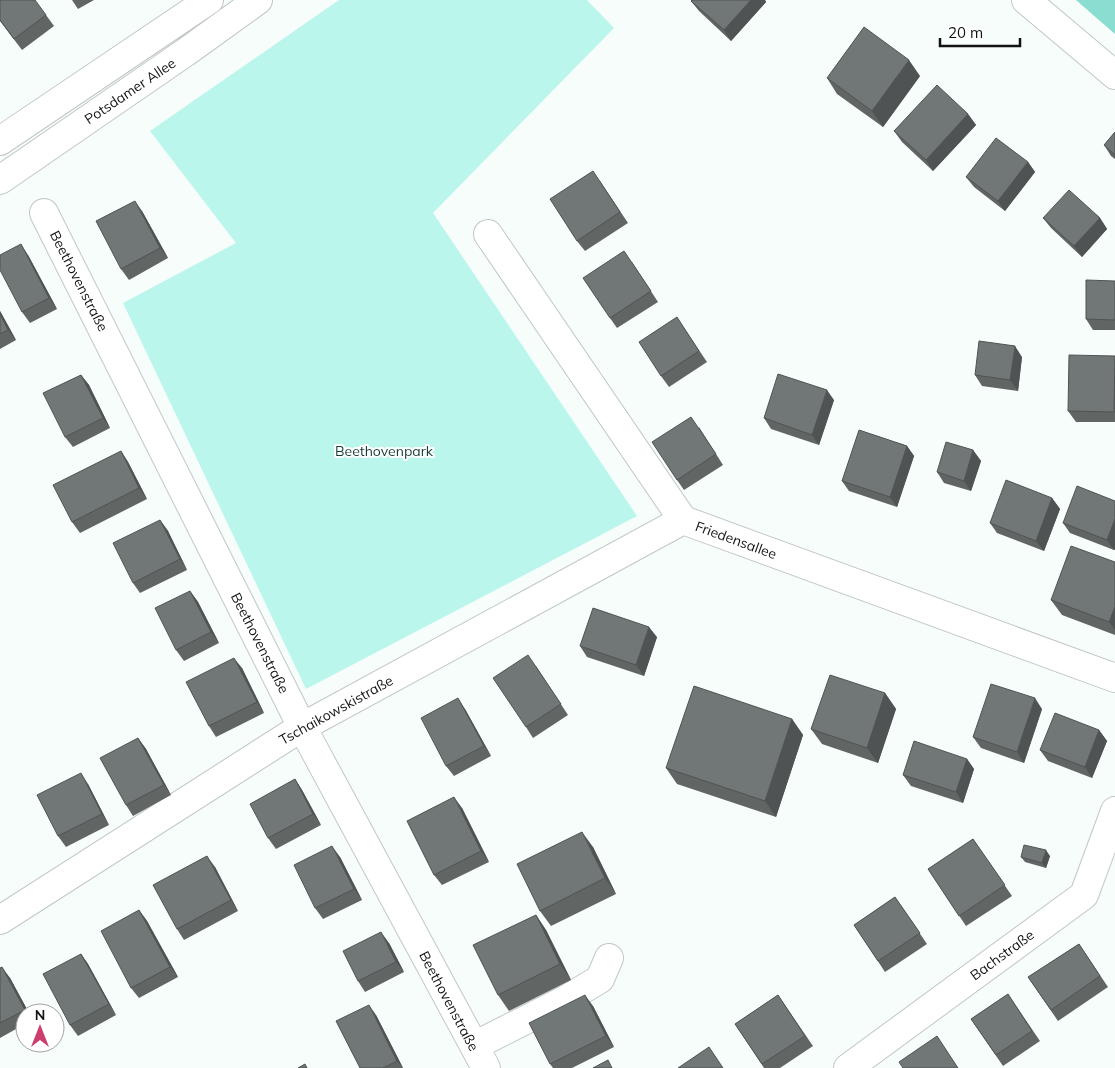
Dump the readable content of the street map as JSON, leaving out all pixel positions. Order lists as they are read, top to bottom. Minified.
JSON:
{"streets":{"street":["Potsdamer Allee","Beethovenstraße","Friedensallee","Tschaikowskistraße","Bachstraße"]},"crossings":[["Beethovenstraße","Tschaikowskistraße"],["Friedensallee","Tschaikowskistraße"]],"parks":["Beethovenpark"],"scale_bar":"20 m","north":"top"}
